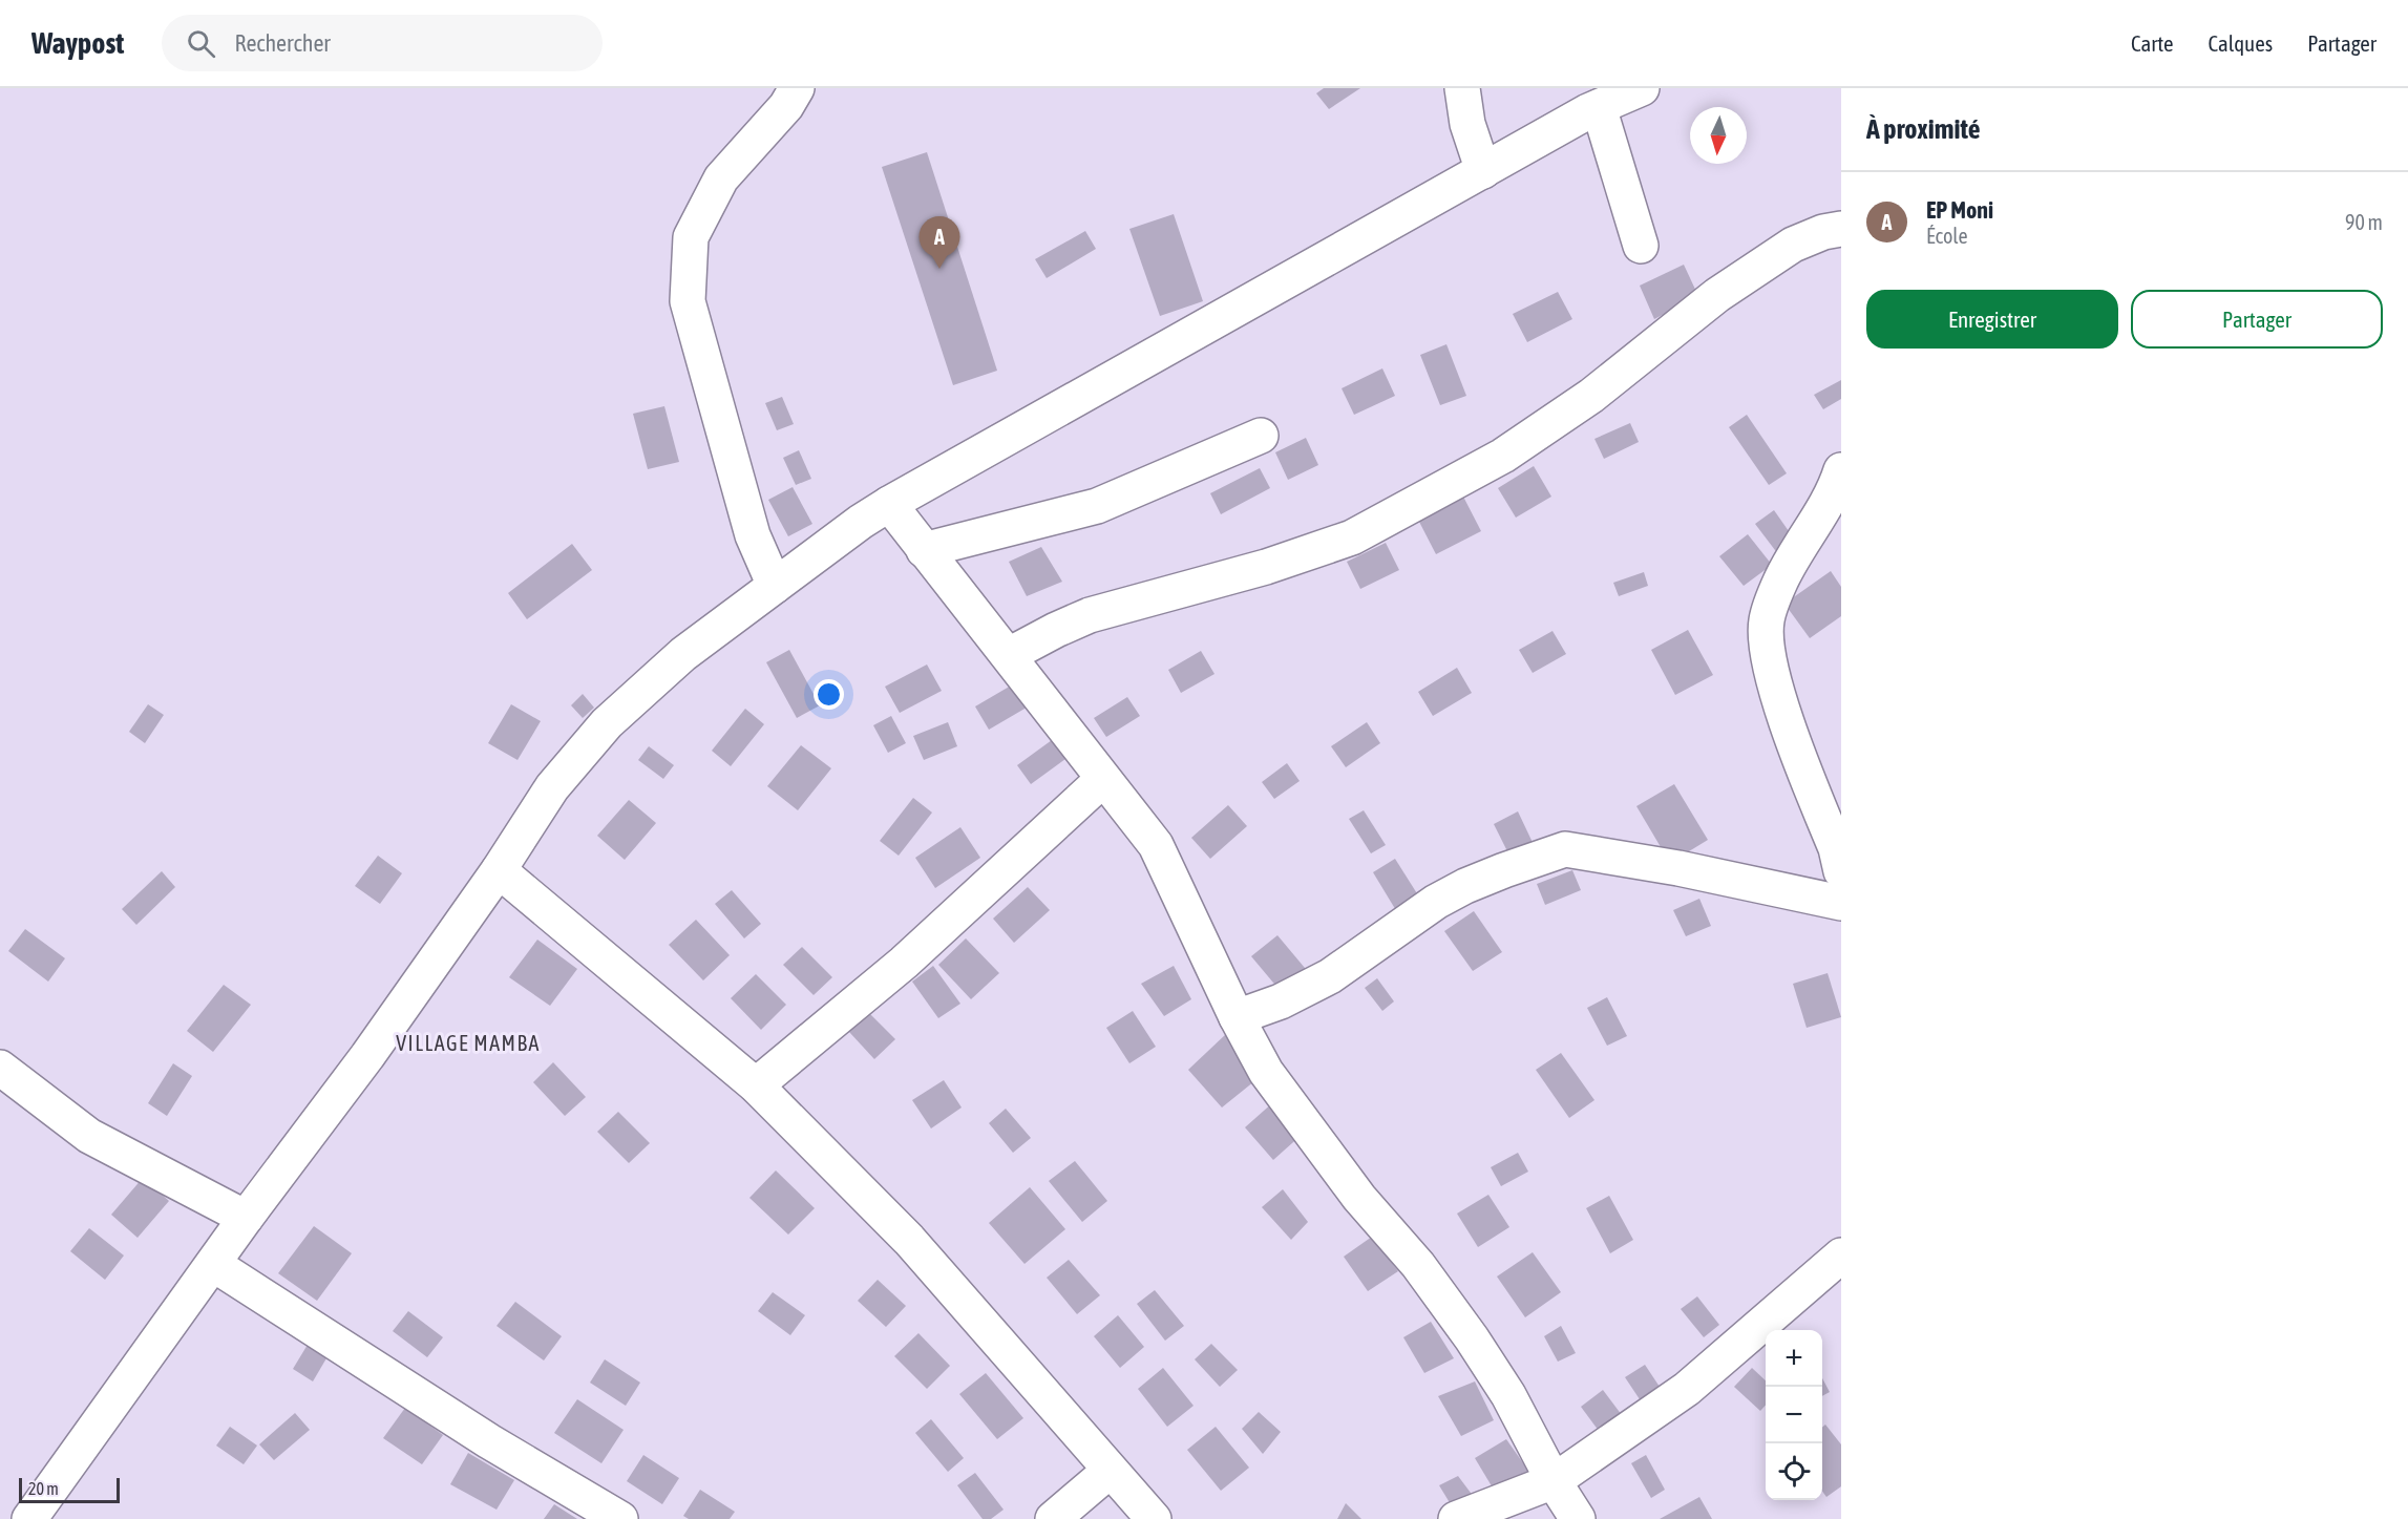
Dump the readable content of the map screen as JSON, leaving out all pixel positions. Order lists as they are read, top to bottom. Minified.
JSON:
{"districts":["VILLAGE MAMBA"],"scale_bar":"20 m","north":"bottom","page":{"header":"Waypost","search":"Rechercher","nav":["Carte","Calques","Partager"],"heading":"À proximité","list":[{"mark":"A","name":"EP Moni","note":"École","value":"90 m"}],"pins":"A","buttons":["Enregistrer","Partager"],"map_buttons":["+","−"],"scale":"20 m"}}
